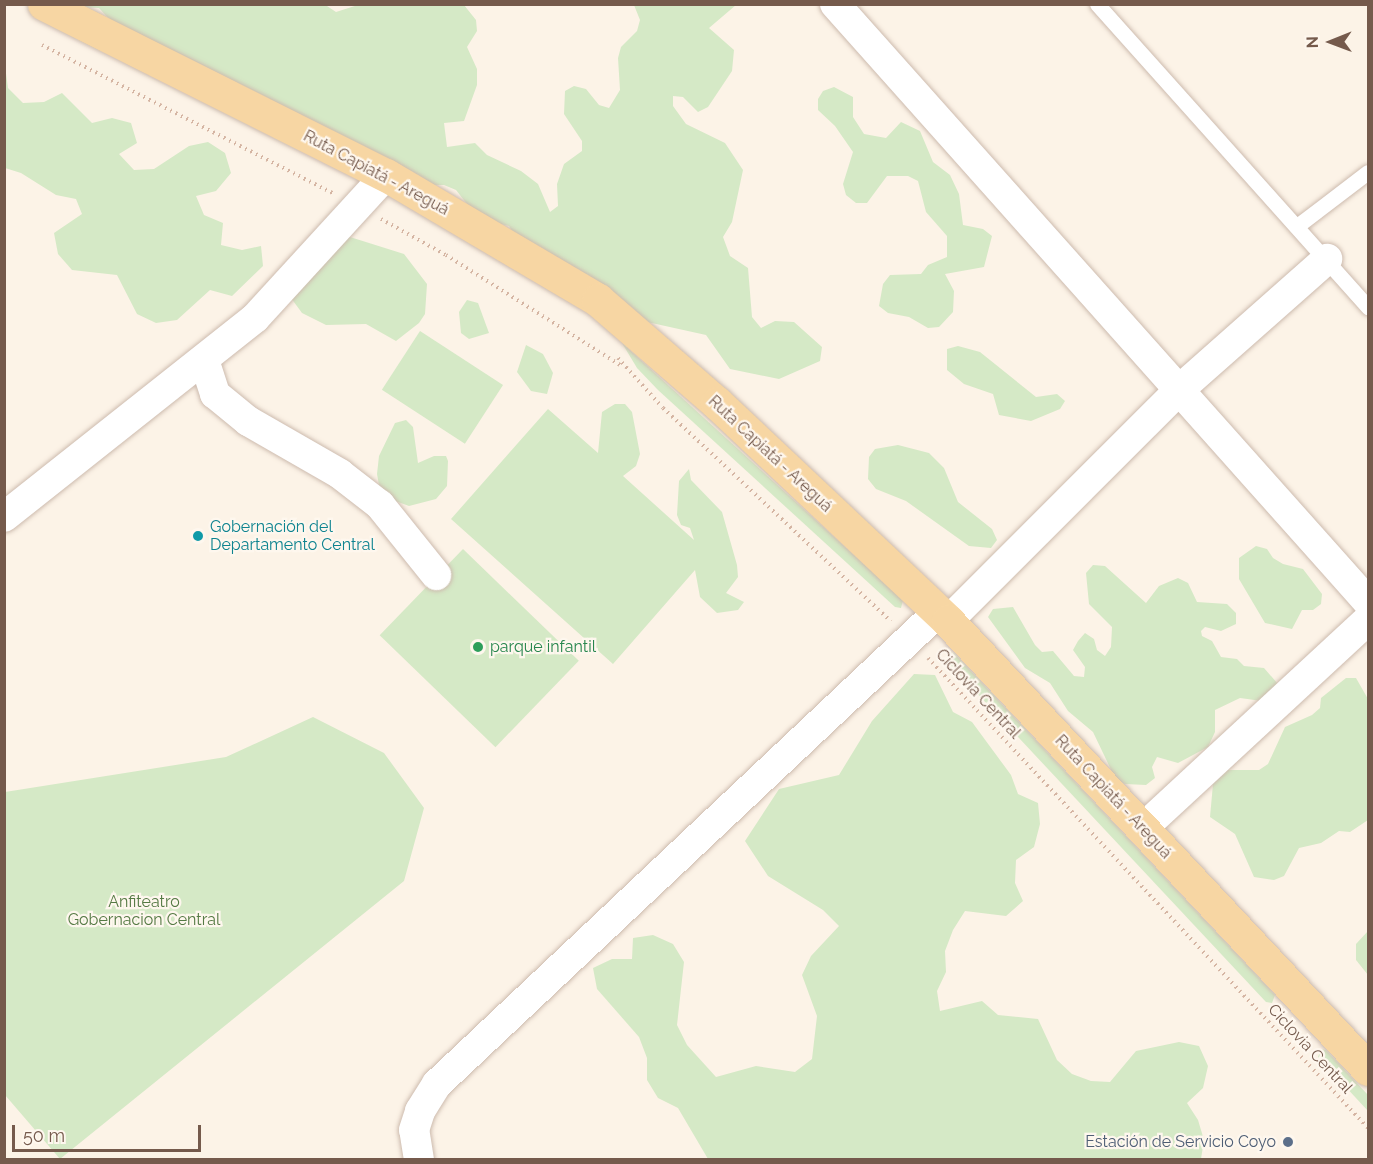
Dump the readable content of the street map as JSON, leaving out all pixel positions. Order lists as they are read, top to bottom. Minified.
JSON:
{"streets":{"main road":["Ruta Capiatá - Areguá"],"path":["Ciclovia Central"]},"parks":["Anfiteatro Gobernacion Central"],"places":["Gobernación del Departamento Central","parque infantil","Estación de Servicio Coyo"],"scale_bar":"50 m","north":"left"}
